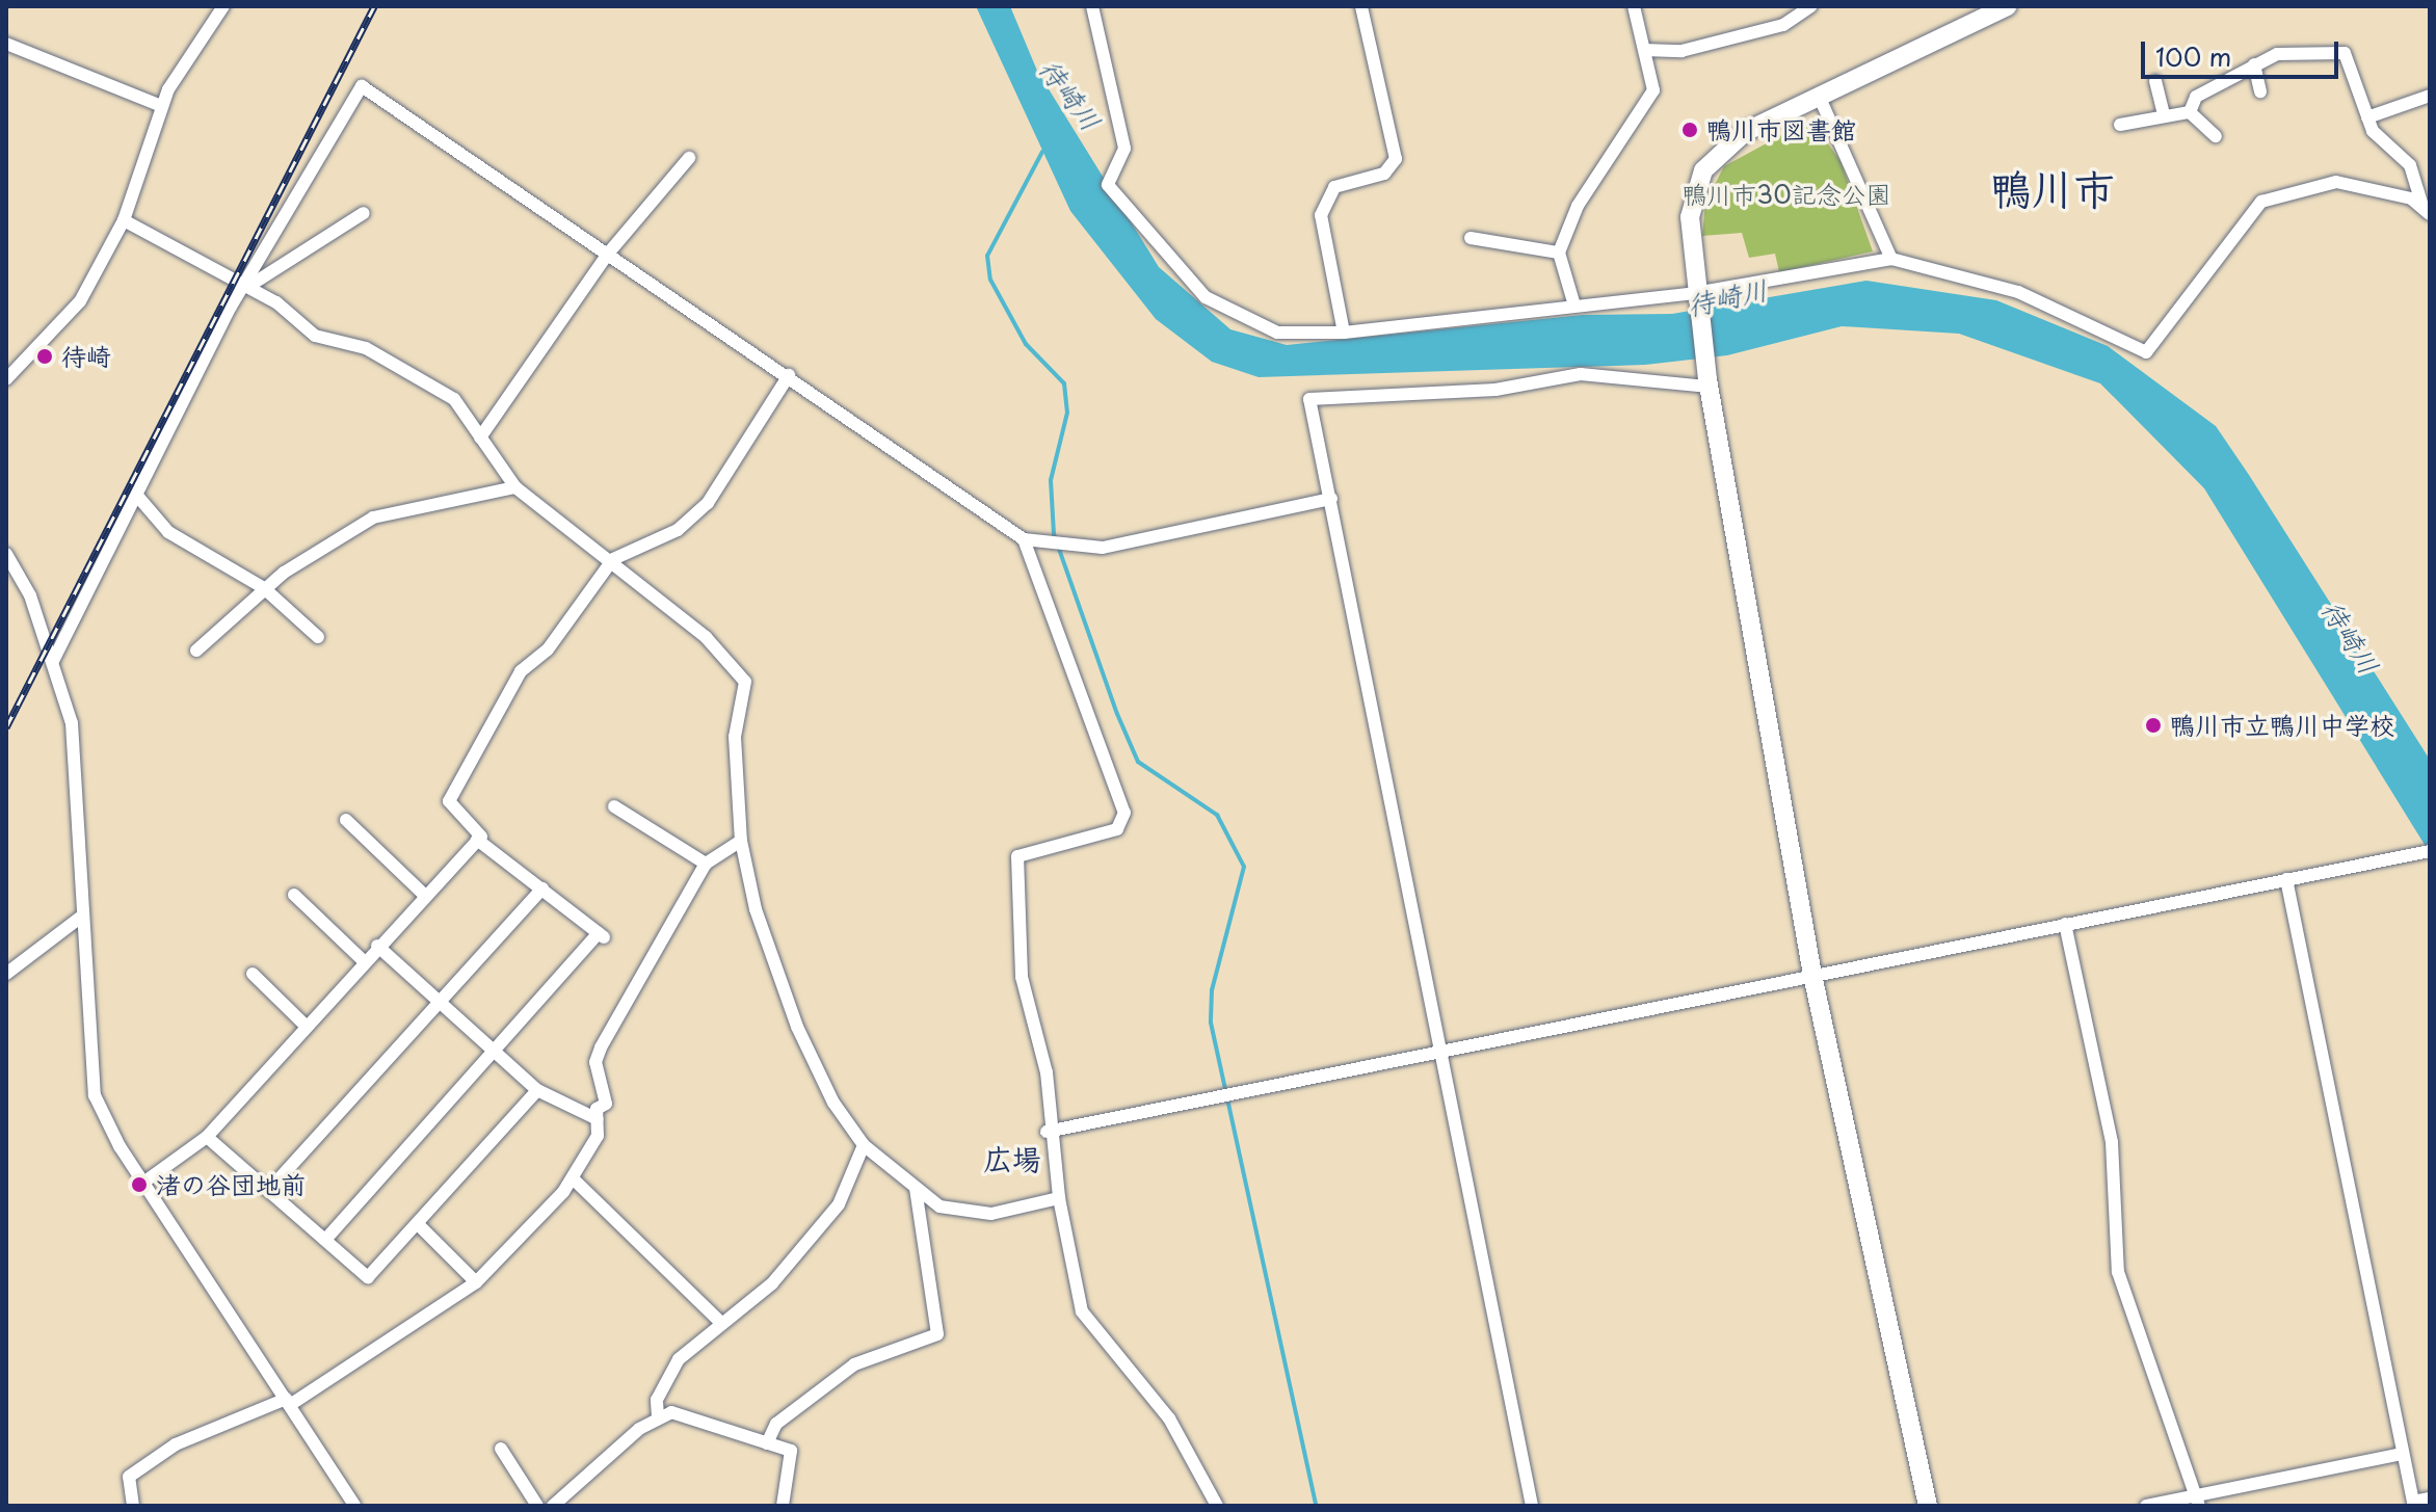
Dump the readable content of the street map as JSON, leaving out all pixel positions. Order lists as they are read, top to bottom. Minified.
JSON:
{"districts":["鴨川市","広場"],"water":["待崎川"],"parks":["鴨川市30記念公園"],"places":["鴨川市図書館","待崎","鴨川市立鴨川中学校","渚の谷団地前"],"scale_bar":"100 m"}
